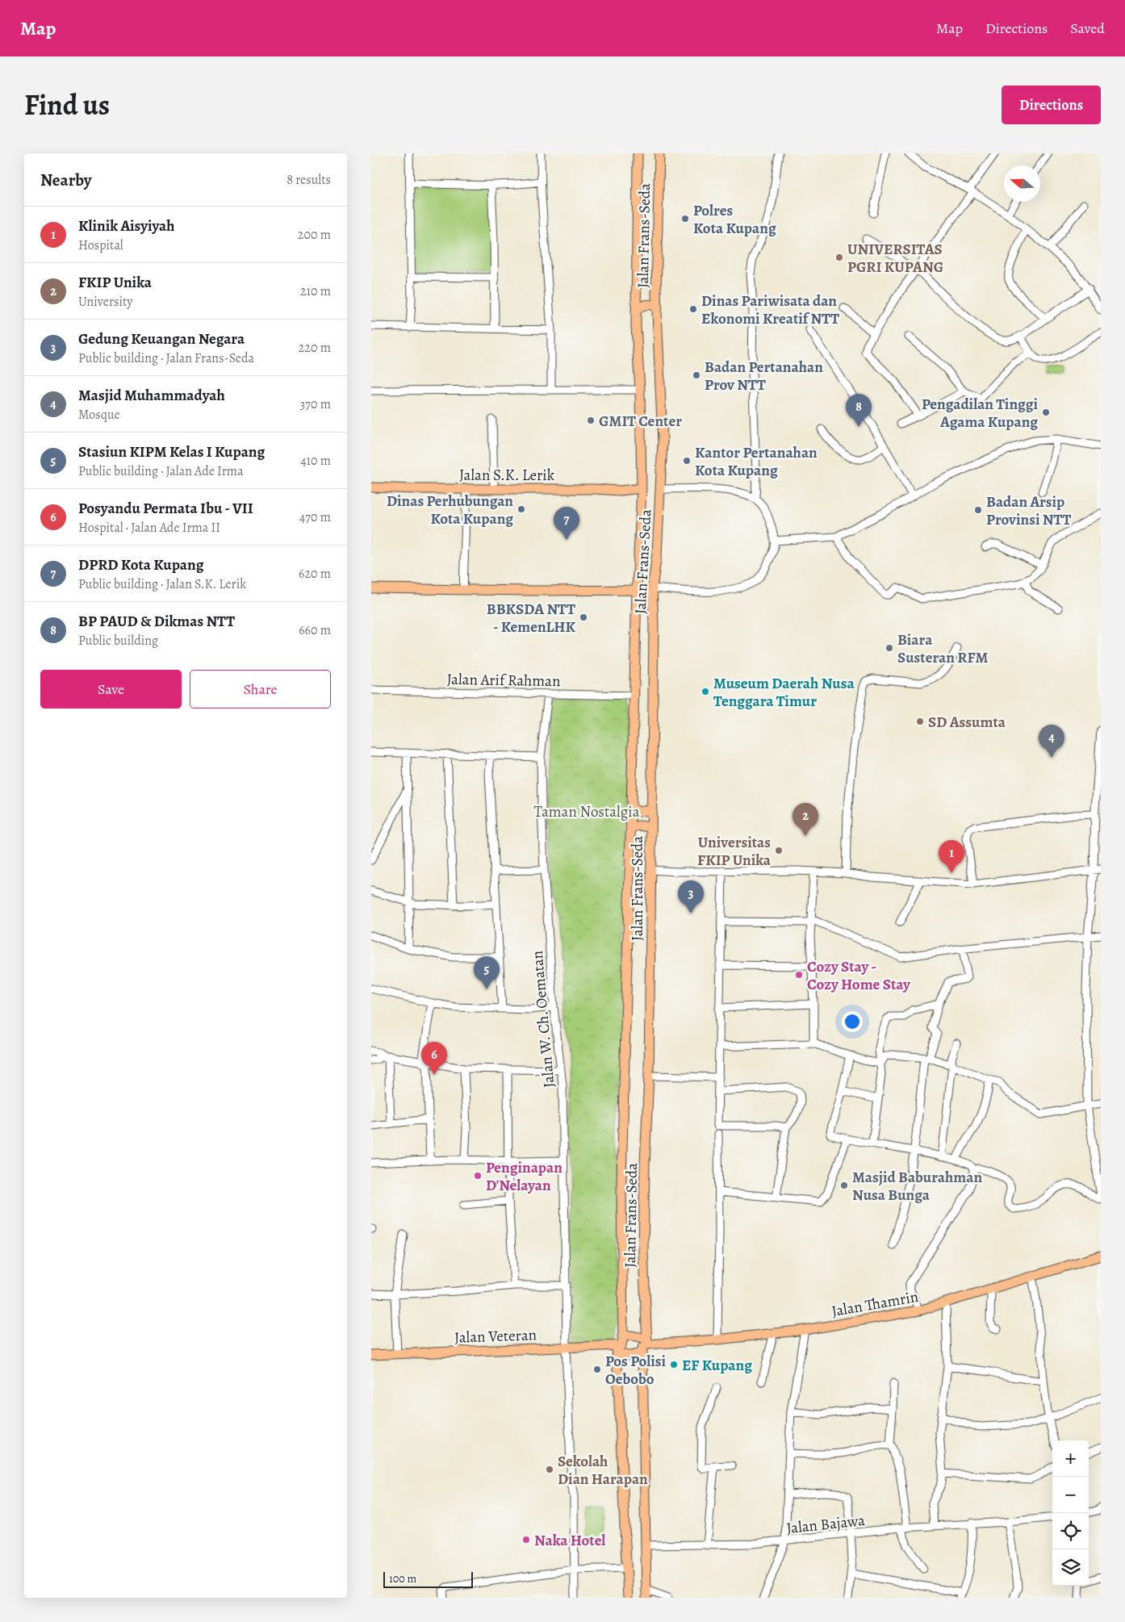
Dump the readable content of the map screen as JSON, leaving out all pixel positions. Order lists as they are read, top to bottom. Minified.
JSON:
{"streets":{"main road":["Jalan Frans-Seda","Jalan S.K. Lerik","Jalan Thamrin","Jalan Veteran"],"street":["Jalan Arif Rahman","Jalan W. Ch. Oematan","Jalan Bajawa"]},"crossings":[["Jalan Frans-Seda","Jalan S.K. Lerik"],["Jalan Frans-Seda","Jalan Arif Rahman"],["Jalan Frans-Seda","Jalan Thamrin"],["Jalan Frans-Seda","Jalan Veteran"],["Jalan Frans-Seda","Jalan Bajawa"],["Jalan Arif Rahman","Jalan W. Ch. Oematan"],["Jalan W. Ch. Oematan","Jalan Veteran"]],"parks":["Taman Nostalgia"],"places":["Polres Kota Kupang","UNIVERSITAS PGRI KUPANG","Dinas Pariwisata dan Ekonomi Kreatif NTT","Badan Pertanahan Prov NTT","Pengadilan Tinggi Agama Kupang","GMIT Center","Kantor Pertanahan Kota Kupang","Dinas Perhubungan Kota Kupang","Badan Arsip Provinsi NTT","BBKSDA NTT - KemenLHK","Biara Susteran RFM","Museum Daerah Nusa Tenggara Timur","SD Assumta","Universitas FKIP Unika","Cozy Stay - Cozy Home Stay","Penginapan D'Nelayan","Masjid Baburahman Nusa Bunga","EF Kupang","Pos Polisi Oebobo","Sekolah Dian Harapan","Naka Hotel"],"scale_bar":"100 m","north":"left","page":{"header":"Map","nav":["Map","Directions","Saved"],"title":"Find us","buttons":["Directions",["Save","Share"]],"heading":["Nearby","8 results"],"list":[{"mark":"1","name":"Klinik Aisyiyah","note":"Hospital","value":"200 m"},{"mark":"2","name":"FKIP Unika","note":"University","value":"210 m"},{"mark":"3","name":"Gedung Keuangan Negara","note":"Public building · Jalan Frans-Seda","value":"220 m"},{"mark":"4","name":"Masjid Muhammadyah","note":"Mosque","value":"370 m"},{"mark":"5","name":"Stasiun KIPM Kelas I Kupang","note":"Public building · Jalan Ade Irma","value":"410 m"},{"mark":"6","name":"Posyandu Permata Ibu - VII","note":"Hospital · Jalan Ade Irma II","value":"470 m"},{"mark":"7","name":"DPRD Kota Kupang","note":"Public building · Jalan S.K. Lerik","value":"620 m"},{"mark":"8","name":"BP PAUD & Dikmas NTT","note":"Public building","value":"660 m"}],"pins":["8","7","4","2","1","3","5","6"],"map_buttons":["+","−"],"scale":"100 m"}}
